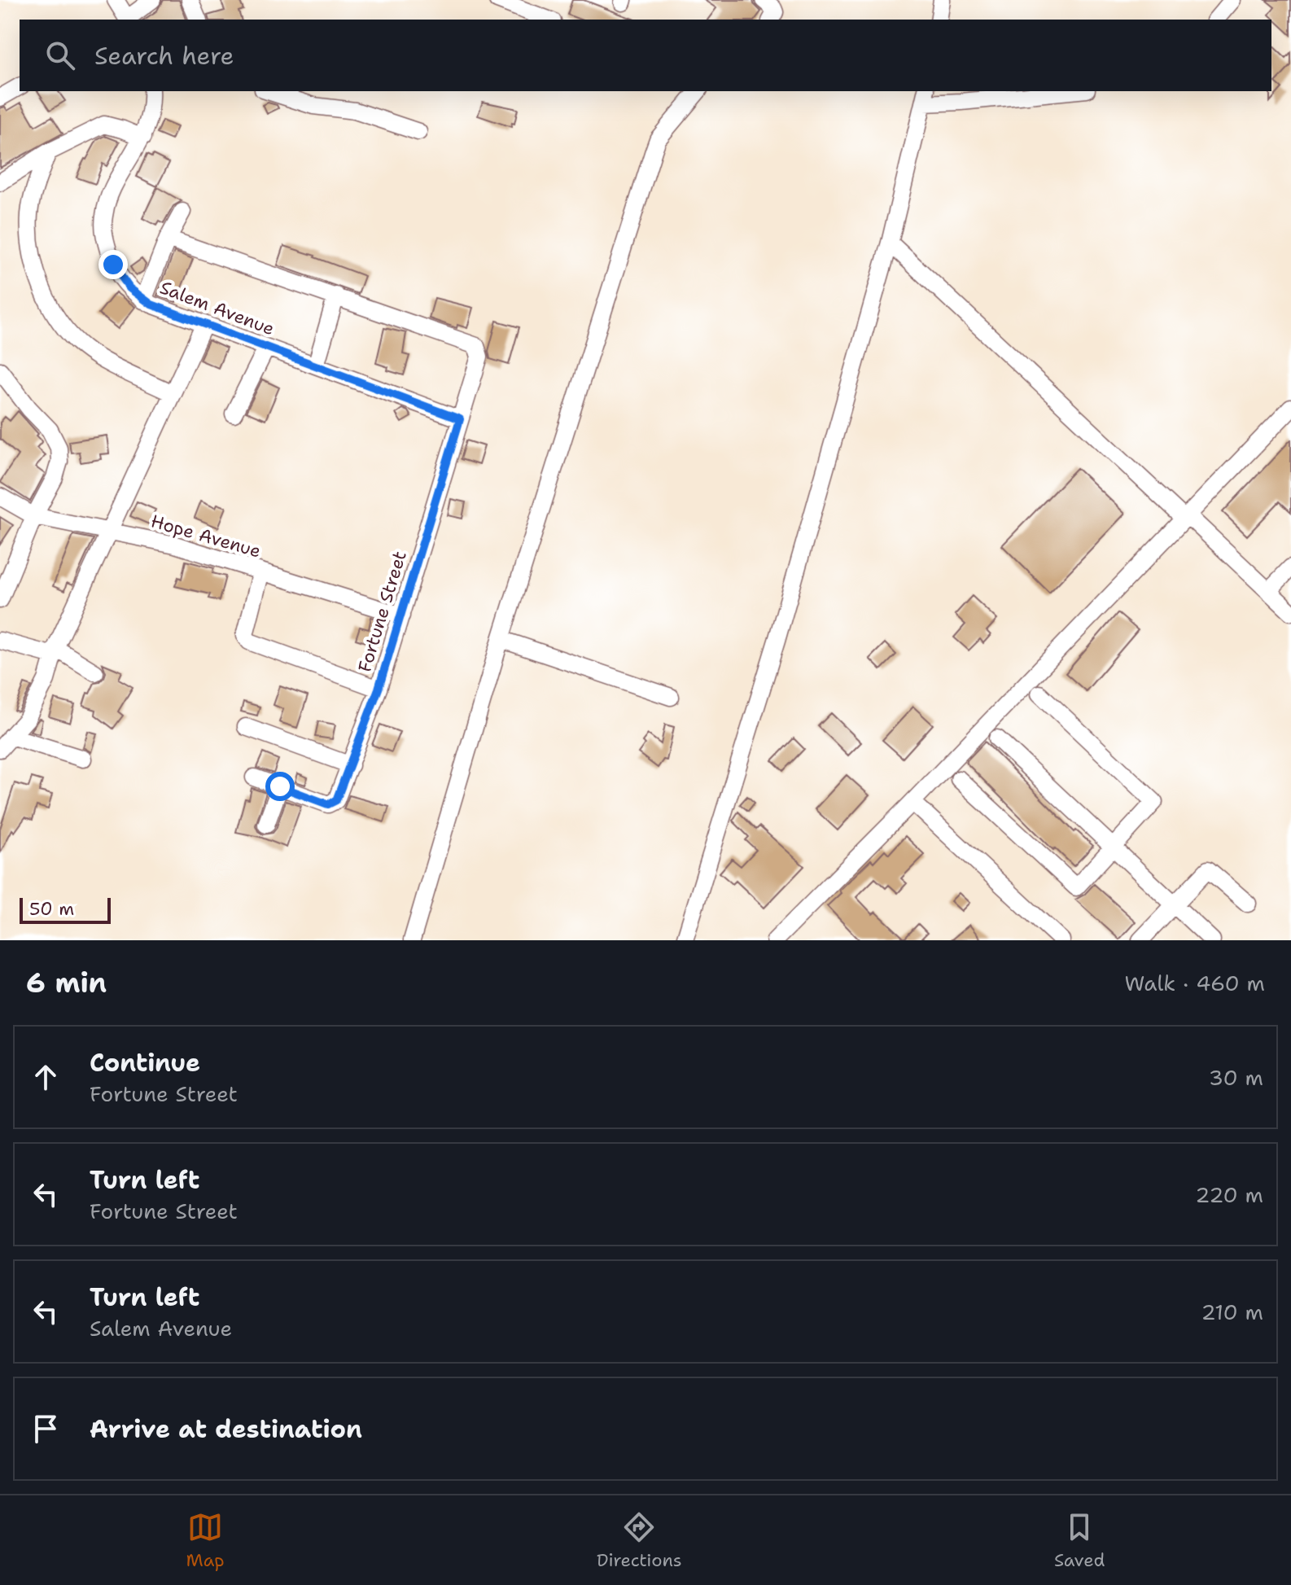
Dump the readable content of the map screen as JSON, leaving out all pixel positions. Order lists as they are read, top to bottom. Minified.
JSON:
{"streets":{"street":["Salem Avenue","Hope Avenue","Fortune Street"]},"crossings":[["Salem Avenue","Fortune Street"],["Hope Avenue","Fortune Street"]],"scale_bar":"50 m","page":{"search":"Search here","scale":"50 m","heading":["6 min","Walk · 460 m"],"list":[["Continue","Fortune Street","30 m"],["Turn left","Fortune Street","220 m"],["Turn left","Salem Avenue","210 m"],"Arrive at destination"],"nav":["Map","Directions","Saved"]}}
